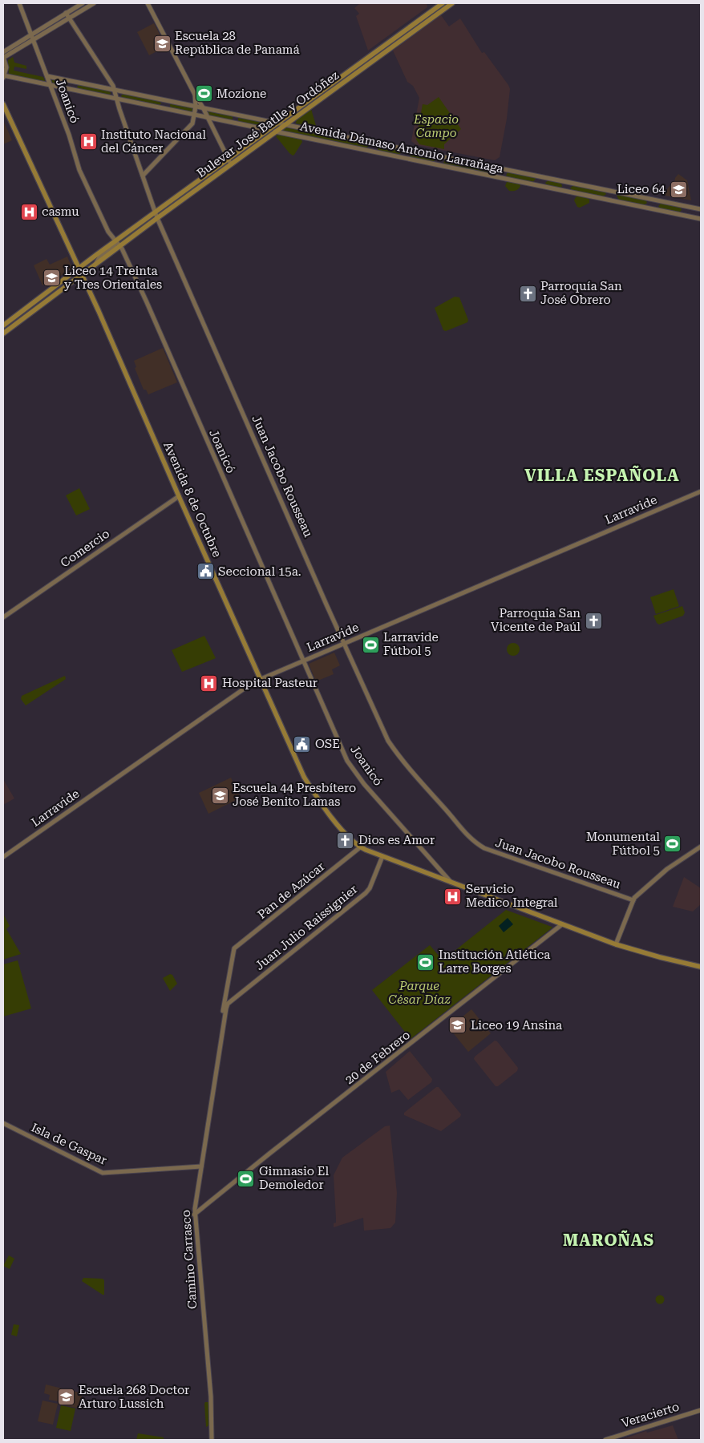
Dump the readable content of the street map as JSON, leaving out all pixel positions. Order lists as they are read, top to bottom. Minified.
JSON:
{"streets":{"main road":["Bulevar José Batlle y Ordóñez","Avenida 8 de Octubre"],"street":["Joanicó","Avenida Dámaso Antonio Larrañaga","Juan Jacobo Rousseau","Larravide","Comercio","Pan de Azúcar","Juan Julio Raissignier","20 de Febrero","Isla de Gaspar","Camino Carrasco","Veracierto"]},"crossings":[["Joanicó","Bulevar José Batlle y Ordóñez"],["Joanicó","Avenida Dámaso Antonio Larrañaga"],["Joanicó","Avenida 8 de Octubre"],["Joanicó","Larravide"],["Bulevar José Batlle y Ordóñez","Avenida Dámaso Antonio Larrañaga"],["Bulevar José Batlle y Ordóñez","Juan Jacobo Rousseau"],["Bulevar José Batlle y Ordóñez","Avenida 8 de Octubre"],["Avenida Dámaso Antonio Larrañaga","Juan Jacobo Rousseau"],["Juan Jacobo Rousseau","Larravide"],["Avenida 8 de Octubre","Larravide"],["Avenida 8 de Octubre","Comercio"],["Avenida 8 de Octubre","Pan de Azúcar"],["Avenida 8 de Octubre","Juan Julio Raissignier"],["Avenida 8 de Octubre","20 de Febrero"],["Pan de Azúcar","Camino Carrasco"],["Juan Julio Raissignier","Camino Carrasco"],["20 de Febrero","Camino Carrasco"],["Isla de Gaspar","Camino Carrasco"]],"districts":["VILLA ESPAÑOLA","MAROÑAS"],"parks":["Espacio Campo","Parque César Díaz"],"places":{"school or university":["Escuela 28 República de Panamá","Liceo 64","Liceo 14 Treinta y Tres Orientales","Escuela 44 Presbítero José Benito Lamas","Liceo 19 Ansina","Escuela 268 Doctor Arturo Lussich"],"sports":["Mozione","Larravide Fútbol 5","Monumental Fútbol 5","Institución Atlética Larre Borges","Gimnasio El Demoledor"],"hospital":["Instituto Nacional del Cáncer","casmu","Hospital Pasteur","Servicio Medico Integral"],"church":["Parroquía San José Obrero","Parroquia San Vicente de Paúl","Dios es Amor"],"public building":["Seccional 15a.","OSE"]}}
